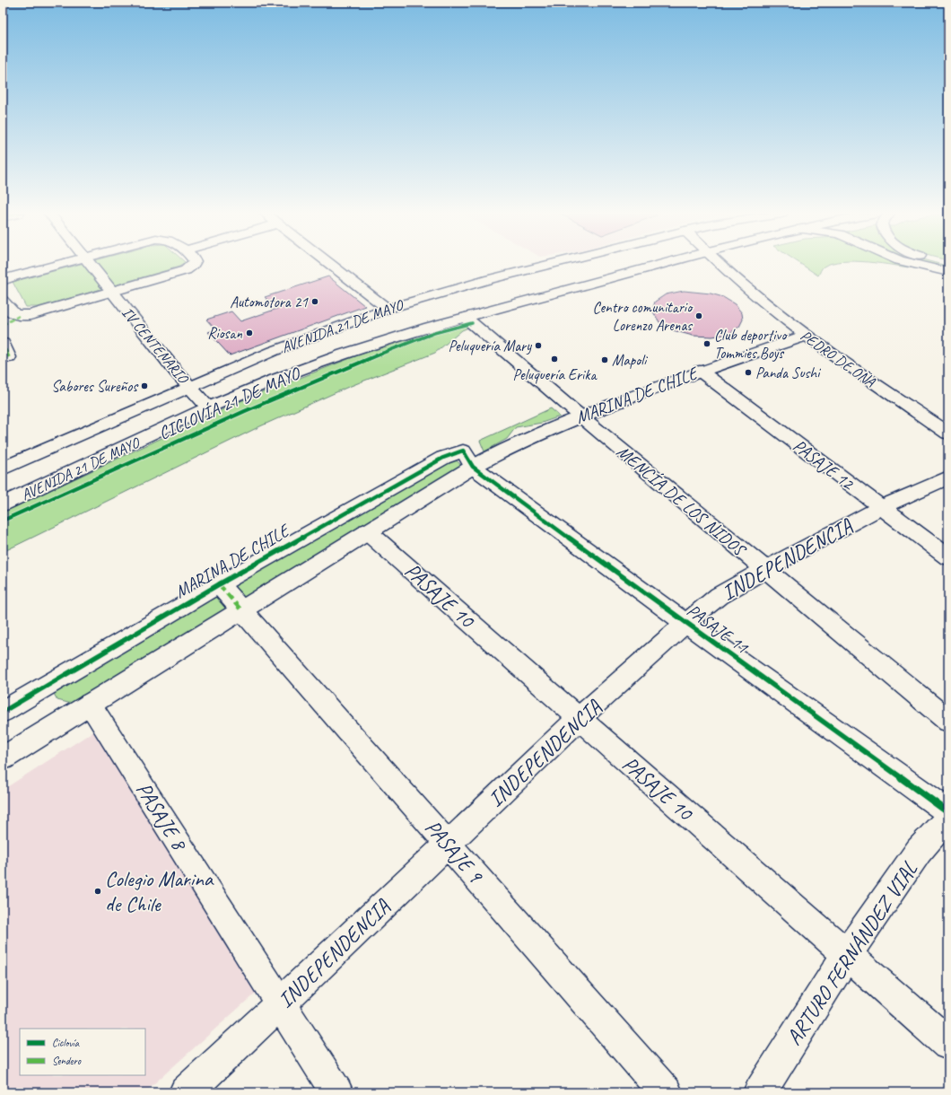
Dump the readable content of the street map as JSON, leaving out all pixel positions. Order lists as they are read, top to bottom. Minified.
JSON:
{"streets":{"main road":["AVENIDA 21 DE MAYO","IV CENTENARIO","PEDRO DE OÑA","MARINA DE CHILE","PASAJE 12","MENCÍA DE LOS NIDOS","INDEPENDENCIA","PASAJE 10","PASAJE 11","PASAJE 8","PASAJE 9","ARTURO FERNÁNDEZ VIAL"],"cycle path":["CICLOVÍA 21 DE MAYO"]},"crossings":[["AVENIDA 21 DE MAYO","IV CENTENARIO"],["AVENIDA 21 DE MAYO","MENCÍA DE LOS NIDOS"],["PEDRO DE OÑA","MARINA DE CHILE"],["MARINA DE CHILE","PASAJE 12"],["MARINA DE CHILE","MENCÍA DE LOS NIDOS"],["MARINA DE CHILE","PASAJE 10"],["MARINA DE CHILE","PASAJE 11"],["MARINA DE CHILE","PASAJE 8"],["MARINA DE CHILE","PASAJE 9"],["PASAJE 12","INDEPENDENCIA"],["MENCÍA DE LOS NIDOS","INDEPENDENCIA"],["INDEPENDENCIA","PASAJE 10"],["INDEPENDENCIA","PASAJE 11"],["INDEPENDENCIA","PASAJE 8"],["INDEPENDENCIA","PASAJE 9"],["PASAJE 10","ARTURO FERNÁNDEZ VIAL"]],"places":["Automotora 21","Centro comunitario Lorenzo Arenas","Riosan","Club deportivo Tommies Boys","Peluquería Mary","Peluquería Erika","Mapoli","Panda Sushi","Sabores Sureños","Colegio Marina de Chile"],"legend":["Ciclovía","Sendero"]}
